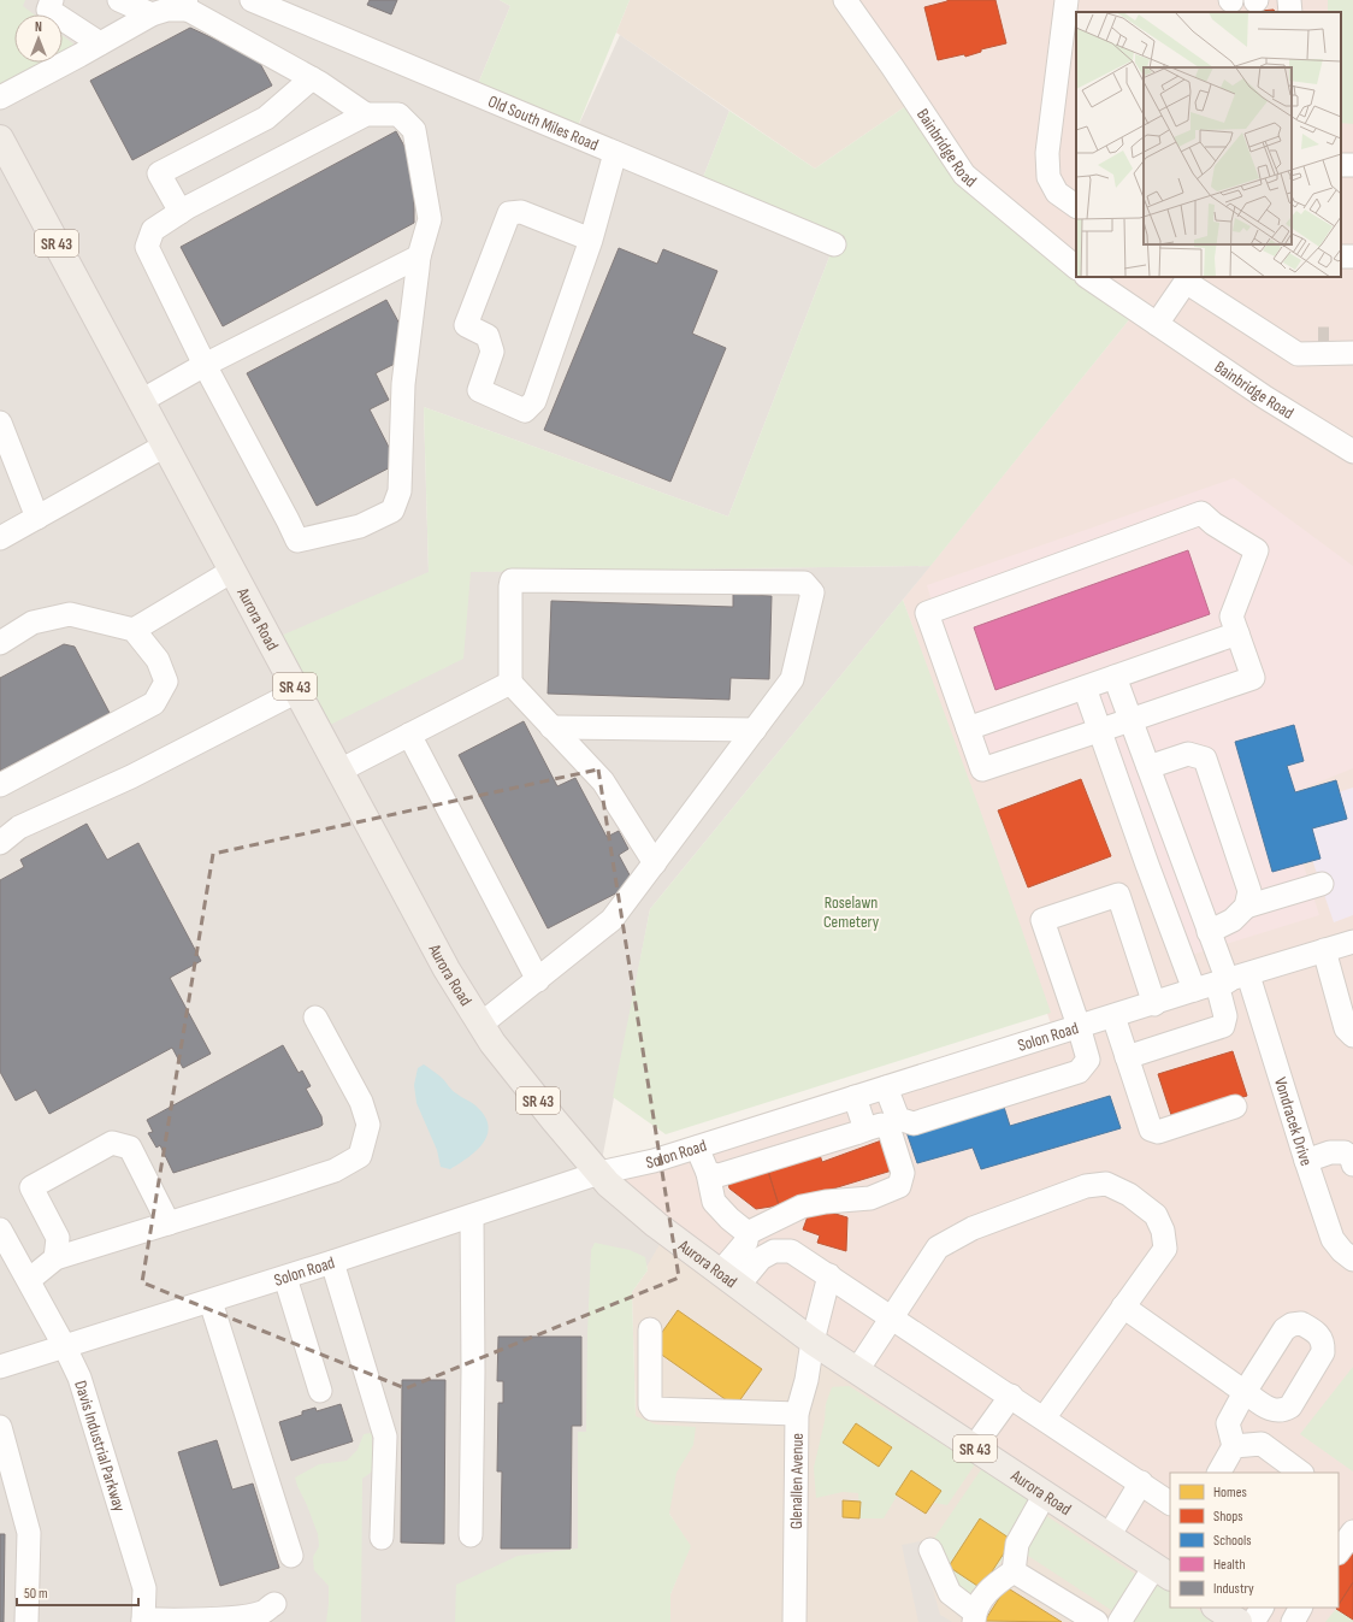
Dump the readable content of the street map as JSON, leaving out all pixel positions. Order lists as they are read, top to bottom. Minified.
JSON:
{"streets":{"main road":["SR 43","Aurora Road"],"street":["Old South Miles Road","Bainbridge Road","Solon Road","Vondracek Drive","Davis Industrial Parkway","Glenallen Avenue"]},"crossings":[["Aurora Road","Solon Road"],["Aurora Road","Glenallen Avenue"],["Solon Road","Vondracek Drive"],["Solon Road","Davis Industrial Parkway"]],"parks":["Roselawn Cemetery"],"legend":["Homes","Shops","Schools","Health","Industry"],"scale_bar":"50 m","north":"top"}
